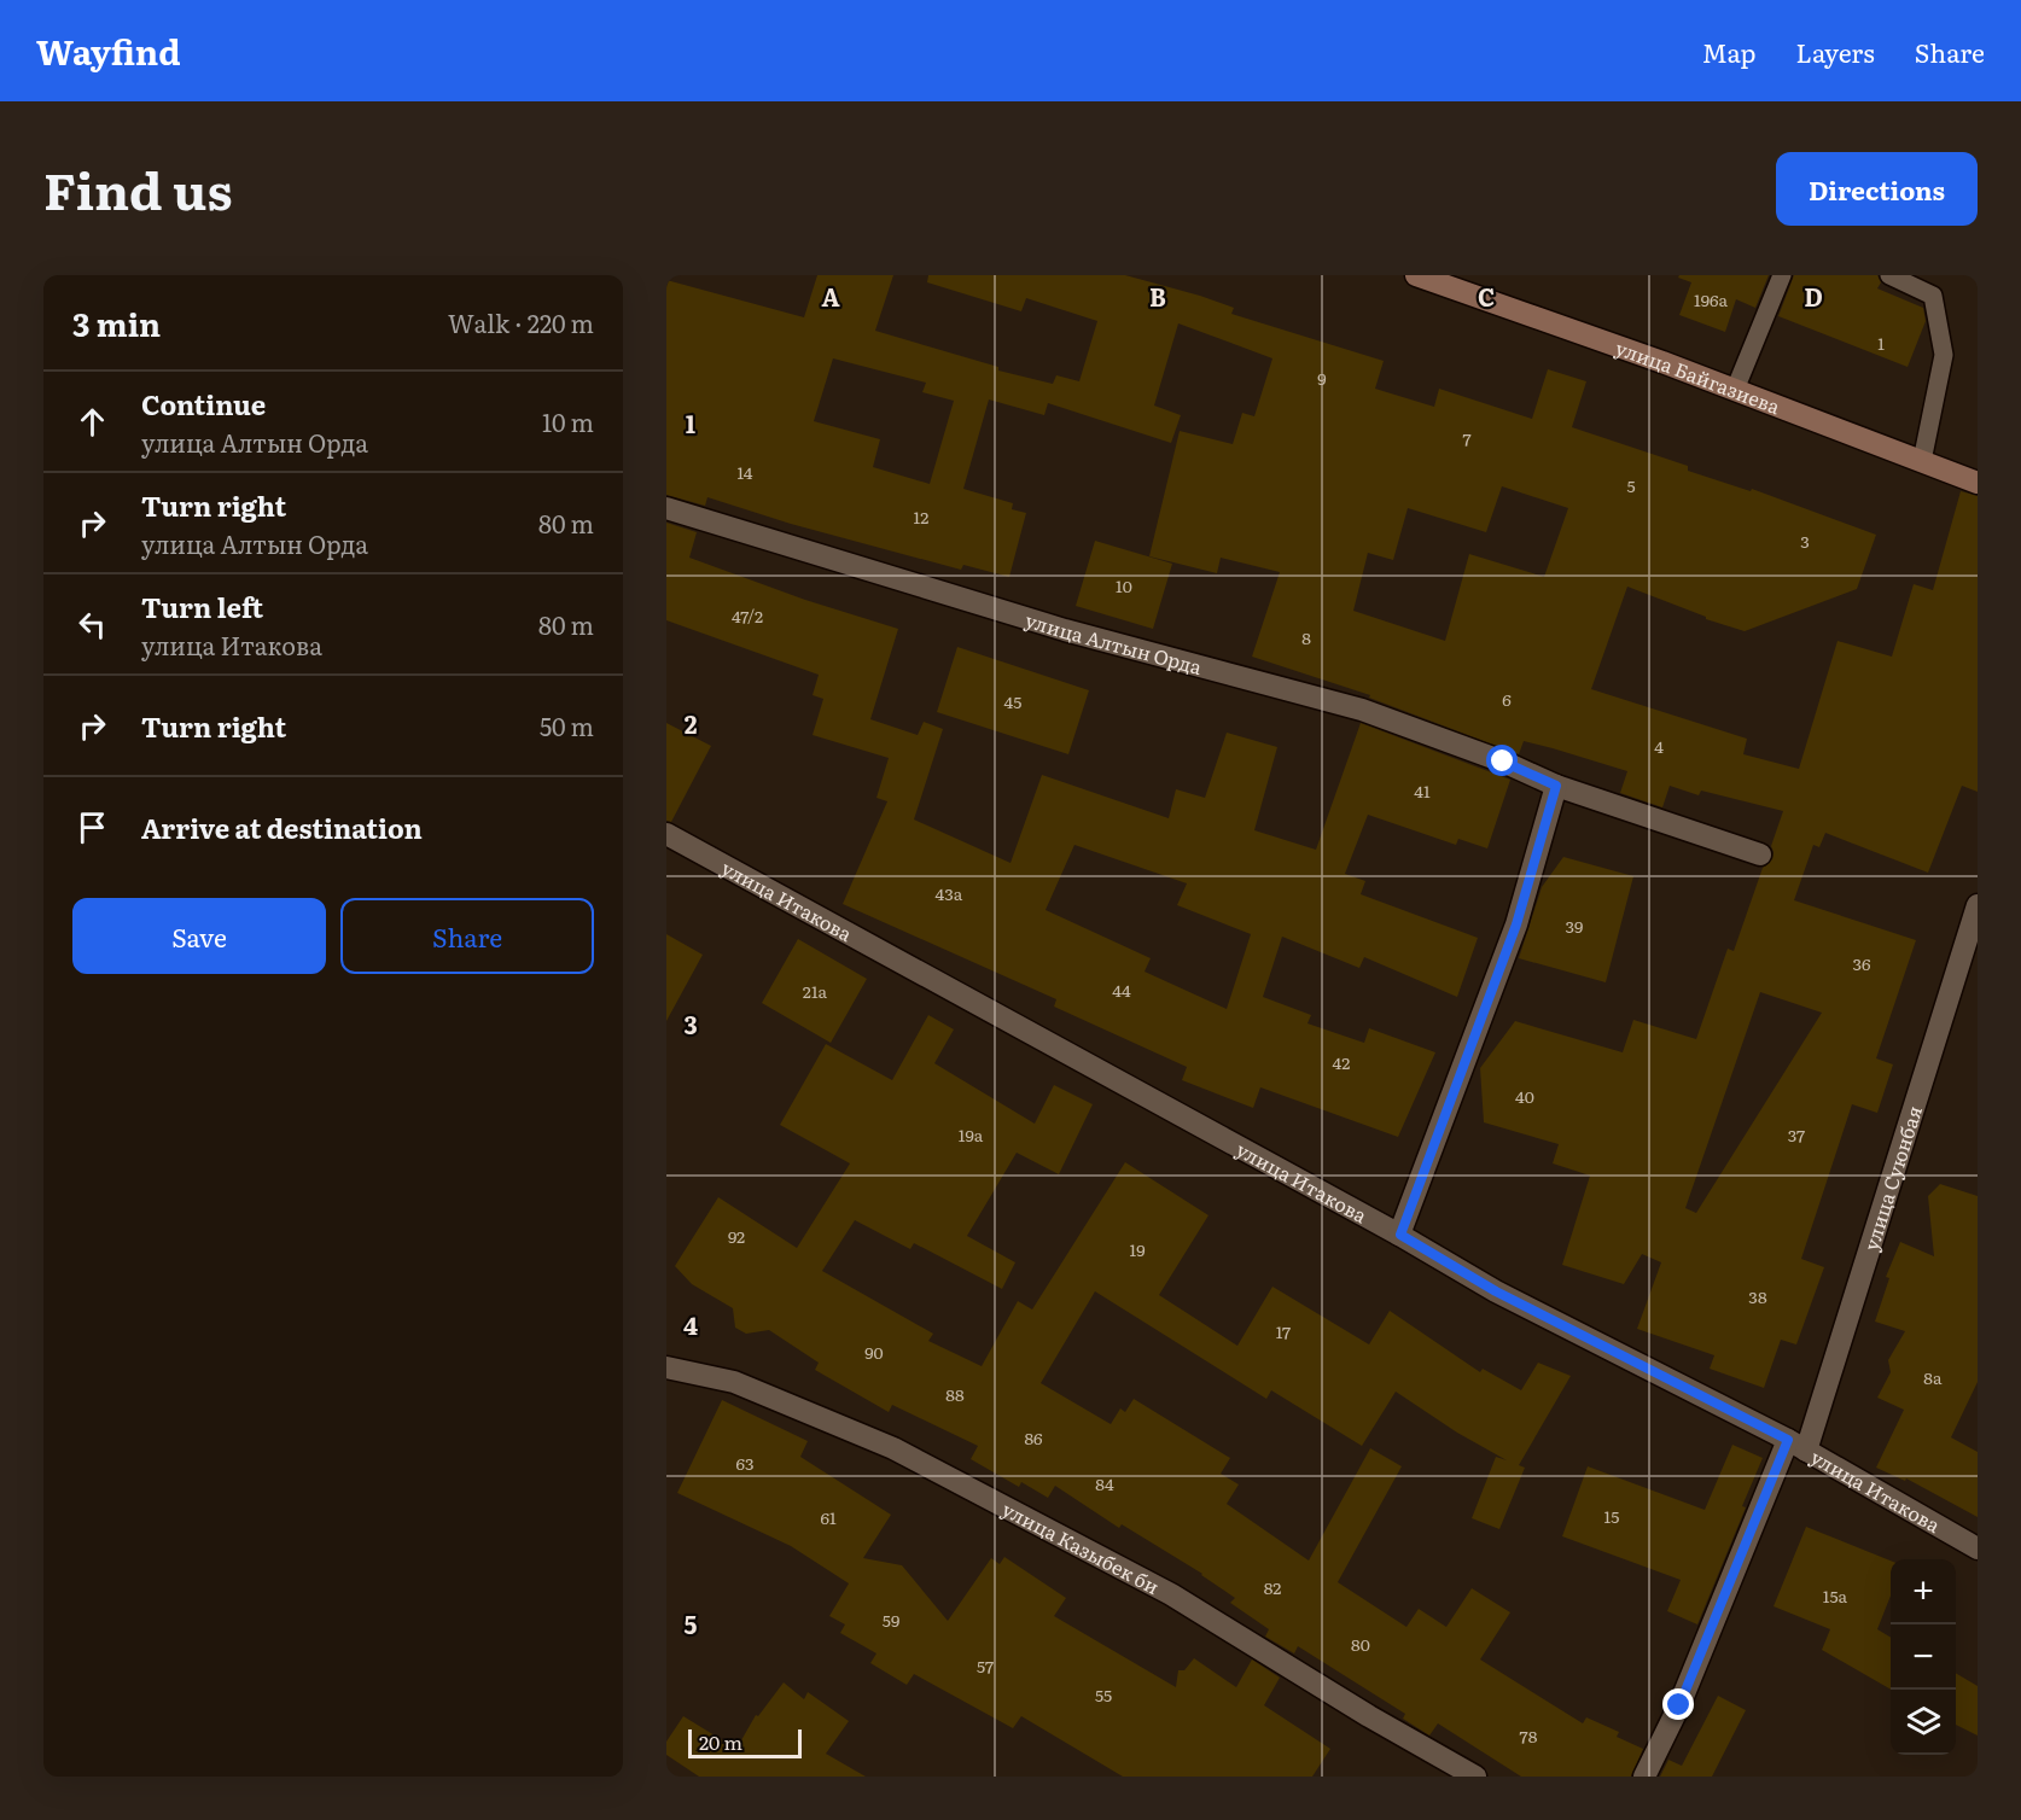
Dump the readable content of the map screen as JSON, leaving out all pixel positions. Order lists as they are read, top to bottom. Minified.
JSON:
{"streets":{"main road":["улица Байгазиева"],"street":["улица Алтын Орда","улица Итакова","улица Суюнбая","улица Казыбек би"]},"crossings":[["улица Итакова","улица Суюнбая"]],"house_numbers":["196а","1","9","7","14","5","12","3","10","47/2","8","6","45","4","41","43а","39","36","44","21а","42","40","19а","37","92","19","38","17","90","8а","88","86","63","84","15","61","82","15а","59","80","57","55","78"],"scale_bar":"20 m","page":{"header":"Wayfind","nav":["Map","Layers","Share"],"title":"Find us","buttons":["Directions",["Save","Share"]],"heading":["3 min","Walk · 220 m"],"list":[["Continue","улица Алтын Орда","10 m"],["Turn right","улица Алтын Орда","80 m"],["Turn left","улица Итакова","80 m"],["Turn right","50 m"],"Arrive at destination"],"map_buttons":["+","−"],"scale":"20 m"},"grid":{"columns":["A","B","C","D"],"rows":["1","2","3","4","5"]}}
